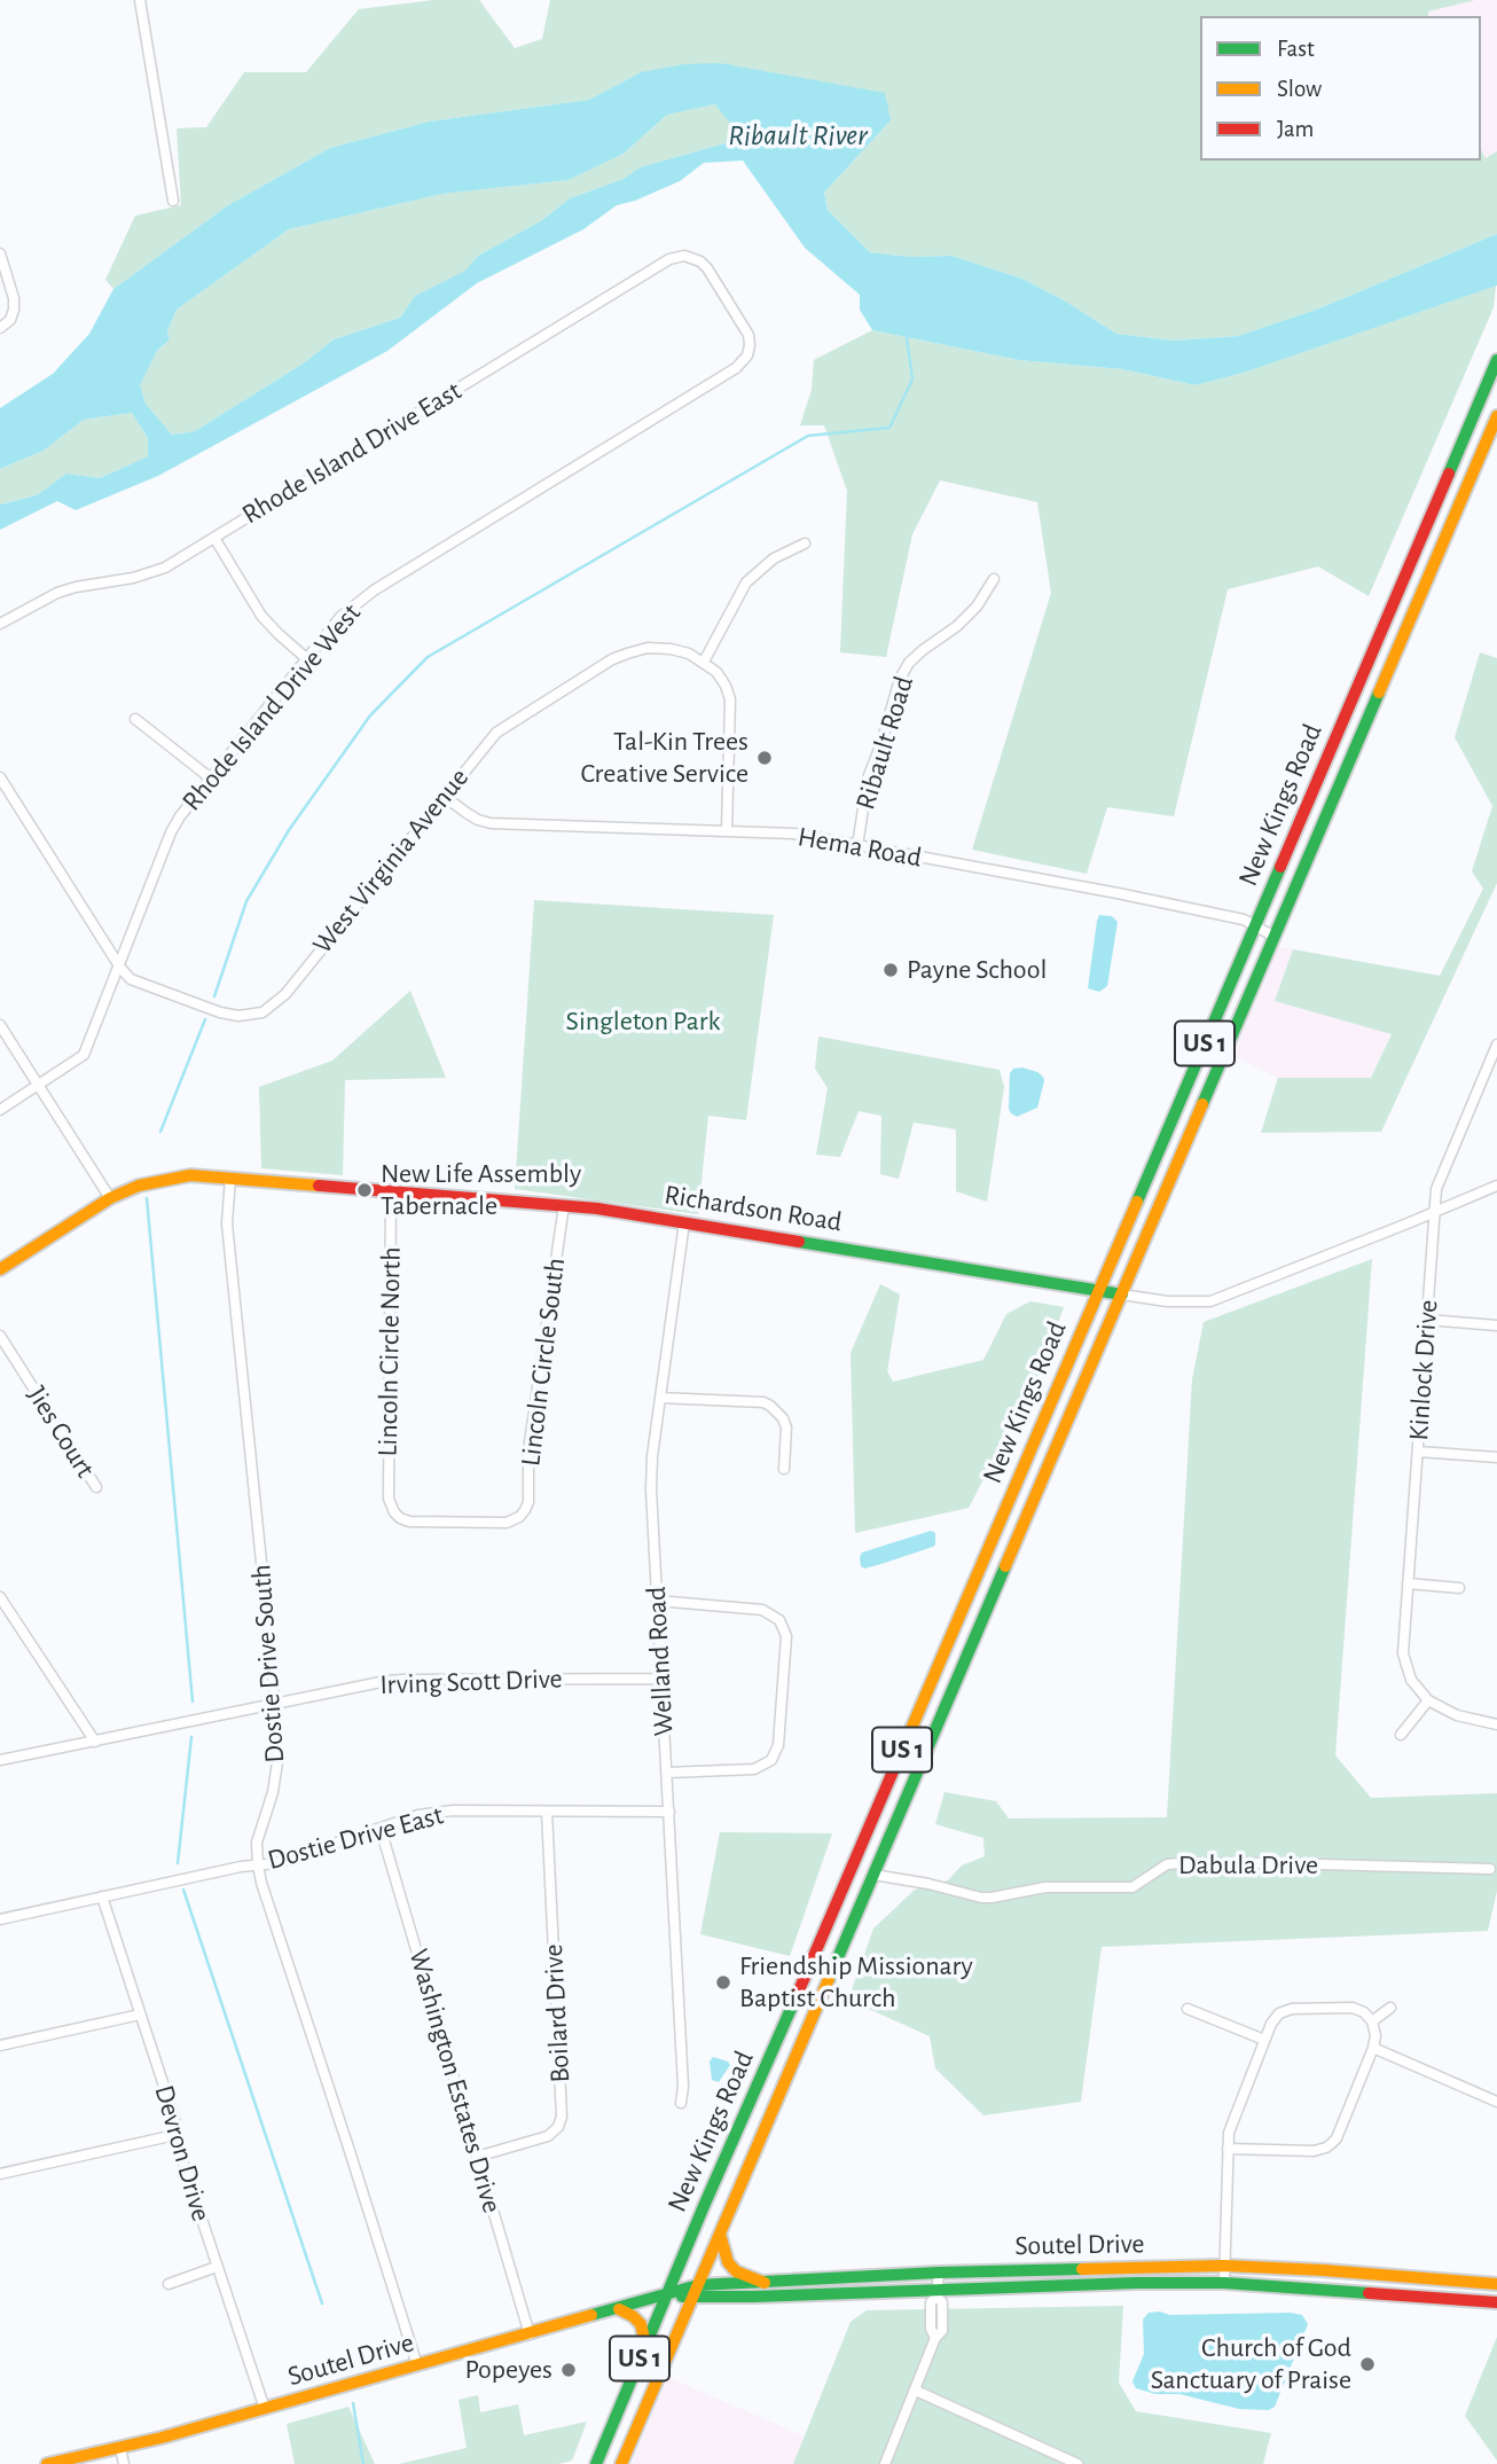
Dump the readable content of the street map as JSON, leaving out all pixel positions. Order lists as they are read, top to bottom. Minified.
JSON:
{"streets":{"main road":["New Kings Road","US 1","Richardson Road","Soutel Drive"],"street":["Rhode Island Drive East","Rhode Island Drive West","Ribault Road","Hema Road","West Virginia Avenue","Lincoln Circle North","Lincoln Circle South","Kinlock Drive","Jies Court","Welland Road","Dostie Drive South","Irving Scott Drive","Dostie Drive East","Dabula Drive","Boilard Drive","Washington Estates Drive","Devron Drive"]},"crossings":[["Rhode Island Drive East","Rhode Island Drive West"],["Rhode Island Drive West","West Virginia Avenue"],["Ribault Road","Hema Road"],["New Kings Road","Hema Road"],["New Kings Road","Richardson Road"],["New Kings Road","Dabula Drive"],["New Kings Road","Soutel Drive"],["Hema Road","West Virginia Avenue"],["Richardson Road","Lincoln Circle North"],["Richardson Road","Lincoln Circle South"],["Richardson Road","Kinlock Drive"],["Richardson Road","Welland Road"],["Richardson Road","Dostie Drive South"],["Lincoln Circle North","Lincoln Circle South"],["Welland Road","Irving Scott Drive"],["Welland Road","Dostie Drive East"],["Dostie Drive South","Irving Scott Drive"],["Dostie Drive South","Dostie Drive East"],["Dostie Drive South","Soutel Drive"],["Dostie Drive East","Boilard Drive"],["Dostie Drive East","Washington Estates Drive"],["Dostie Drive East","Devron Drive"],["Boilard Drive","Washington Estates Drive"],["Washington Estates Drive","Soutel Drive"],["Devron Drive","Soutel Drive"]],"water":["Ribault River"],"parks":["Singleton Park"],"places":["Tal-Kin Trees Creative Service","Payne School","New Life Assembly Tabernacle","Friendship Missionary Baptist Church","Church of God Sanctuary of Praise","Popeyes"],"legend":["Fast","Slow","Jam"]}
